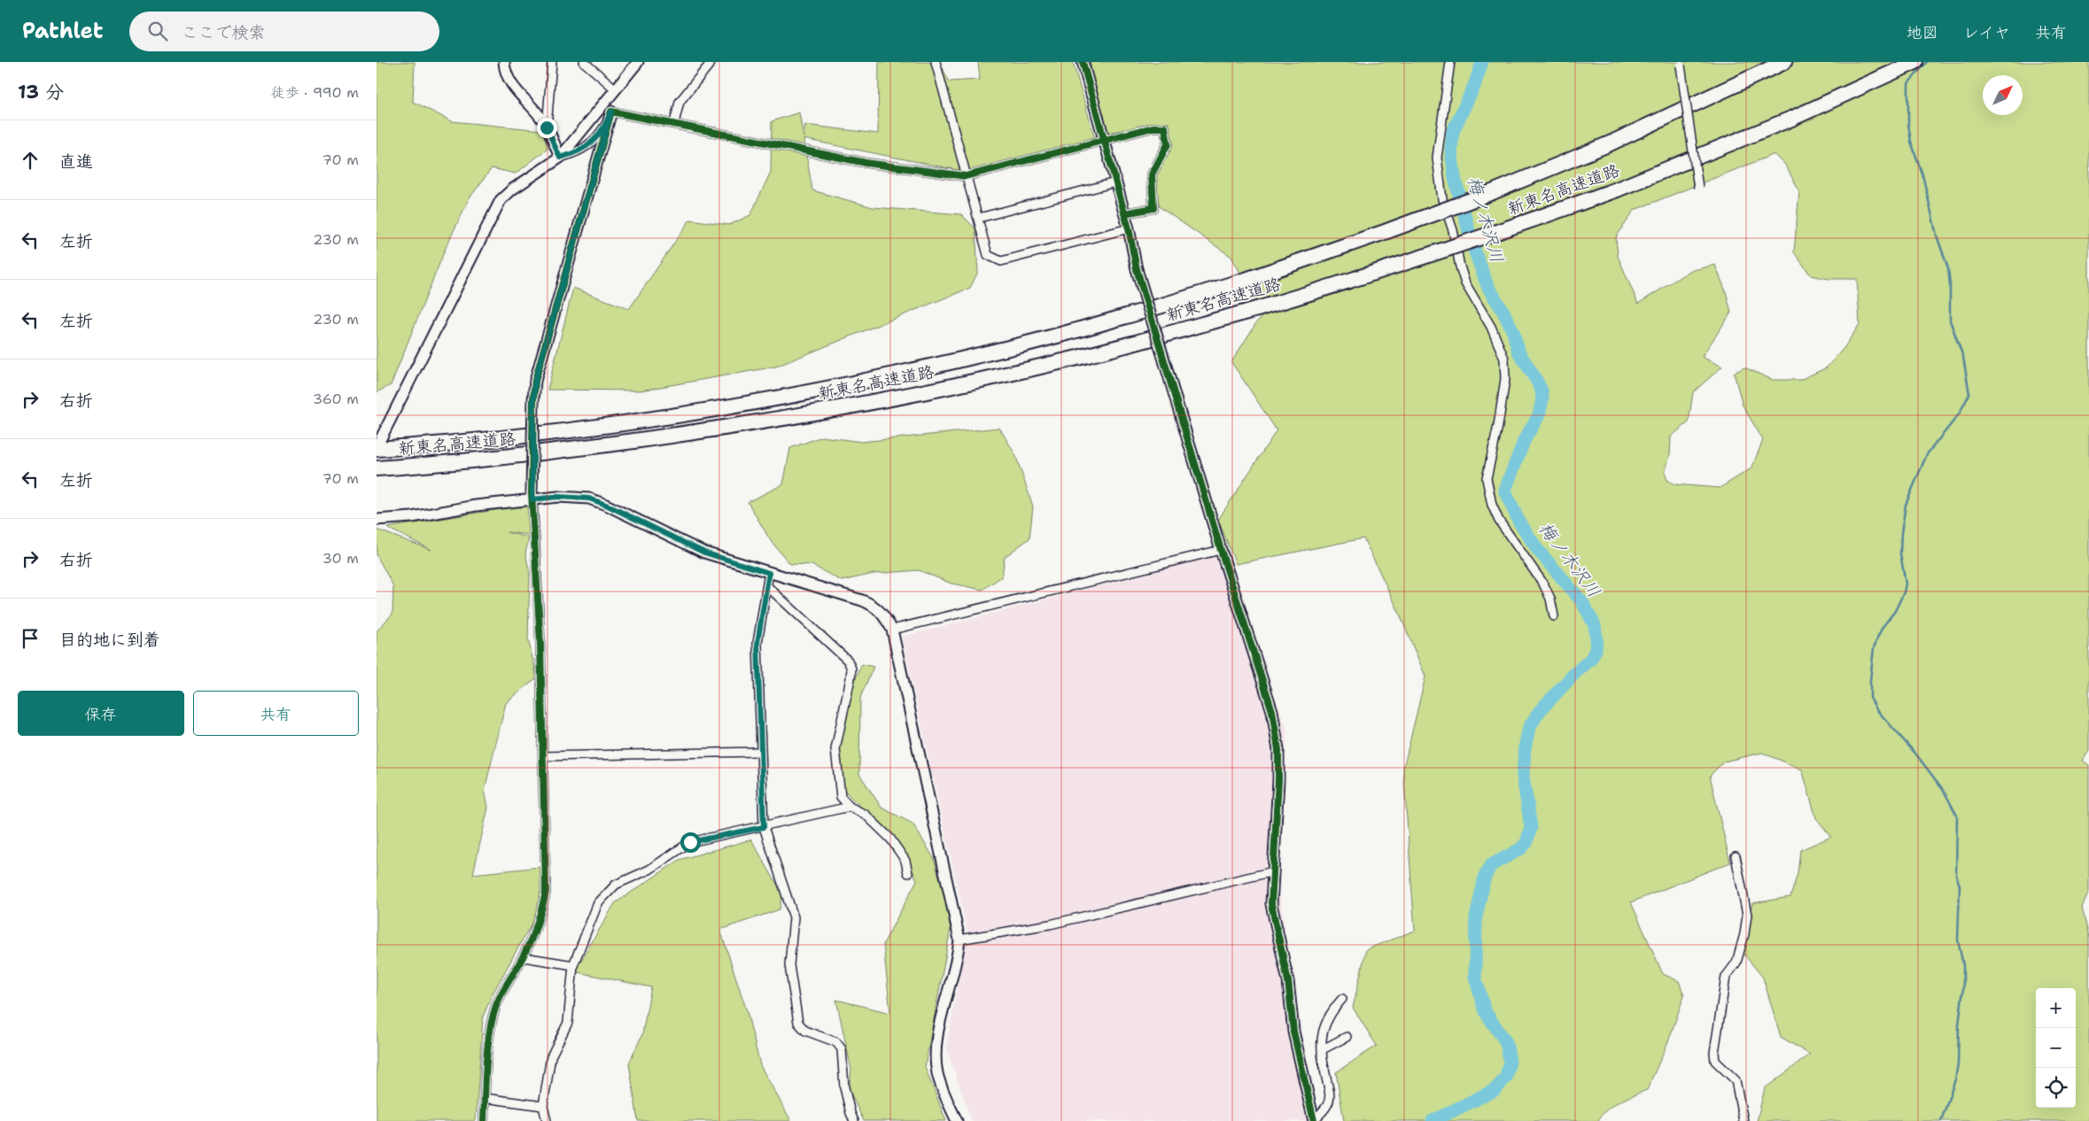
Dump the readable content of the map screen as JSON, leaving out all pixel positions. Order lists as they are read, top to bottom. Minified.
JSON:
{"streets":{"highway":["新東名高速道路"]},"water":["梅ノ木沢川"],"north":"top right","page":{"header":"Pathlet","search":"ここで検索","nav":["地図","レイヤ","共有"],"heading":["13 分","徒歩 · 990 m"],"list":[["直進","70 m"],["左折","230 m"],["左折","230 m"],["右折","360 m"],["左折","70 m"],["右折","30 m"],"目的地に到着"],"buttons":["保存","共有"],"map_buttons":["+","−"]}}
